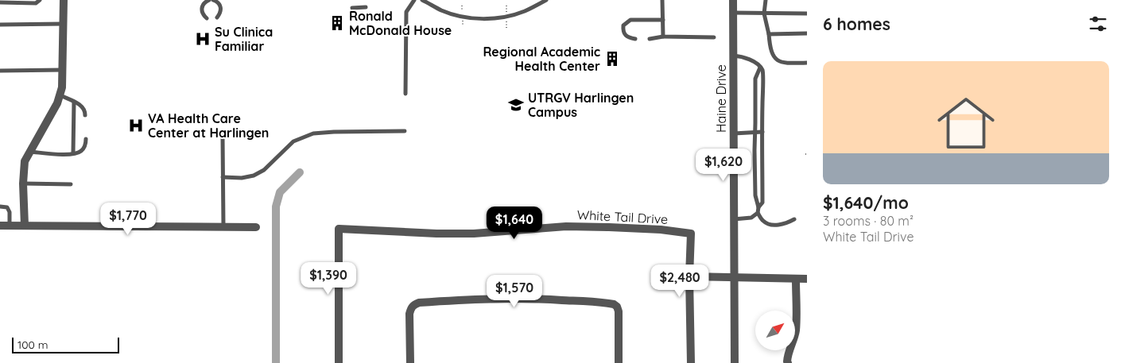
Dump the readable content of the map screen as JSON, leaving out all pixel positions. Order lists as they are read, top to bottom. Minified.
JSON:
{"streets":{"street":["Haine Drive","White Tail Drive"]},"places":{"building":["Ronald McDonald House","Regional Academic Health Center"],"hospital":["Su Clinica Familiar","VA Health Care Center at Harlingen"],"school or university":["UTRGV Harlingen Campus"]},"scale_bar":"100 m","north":"top right","page":{"heading":"6 homes","list":[{"name":"$1,640/mo","note":"3 rooms · 80 m² · White Tail Drive"}],"price":["$1,620","$1,770","$1,640","$1,390","$2,480","$1,570"],"scale":"100 m"}}
